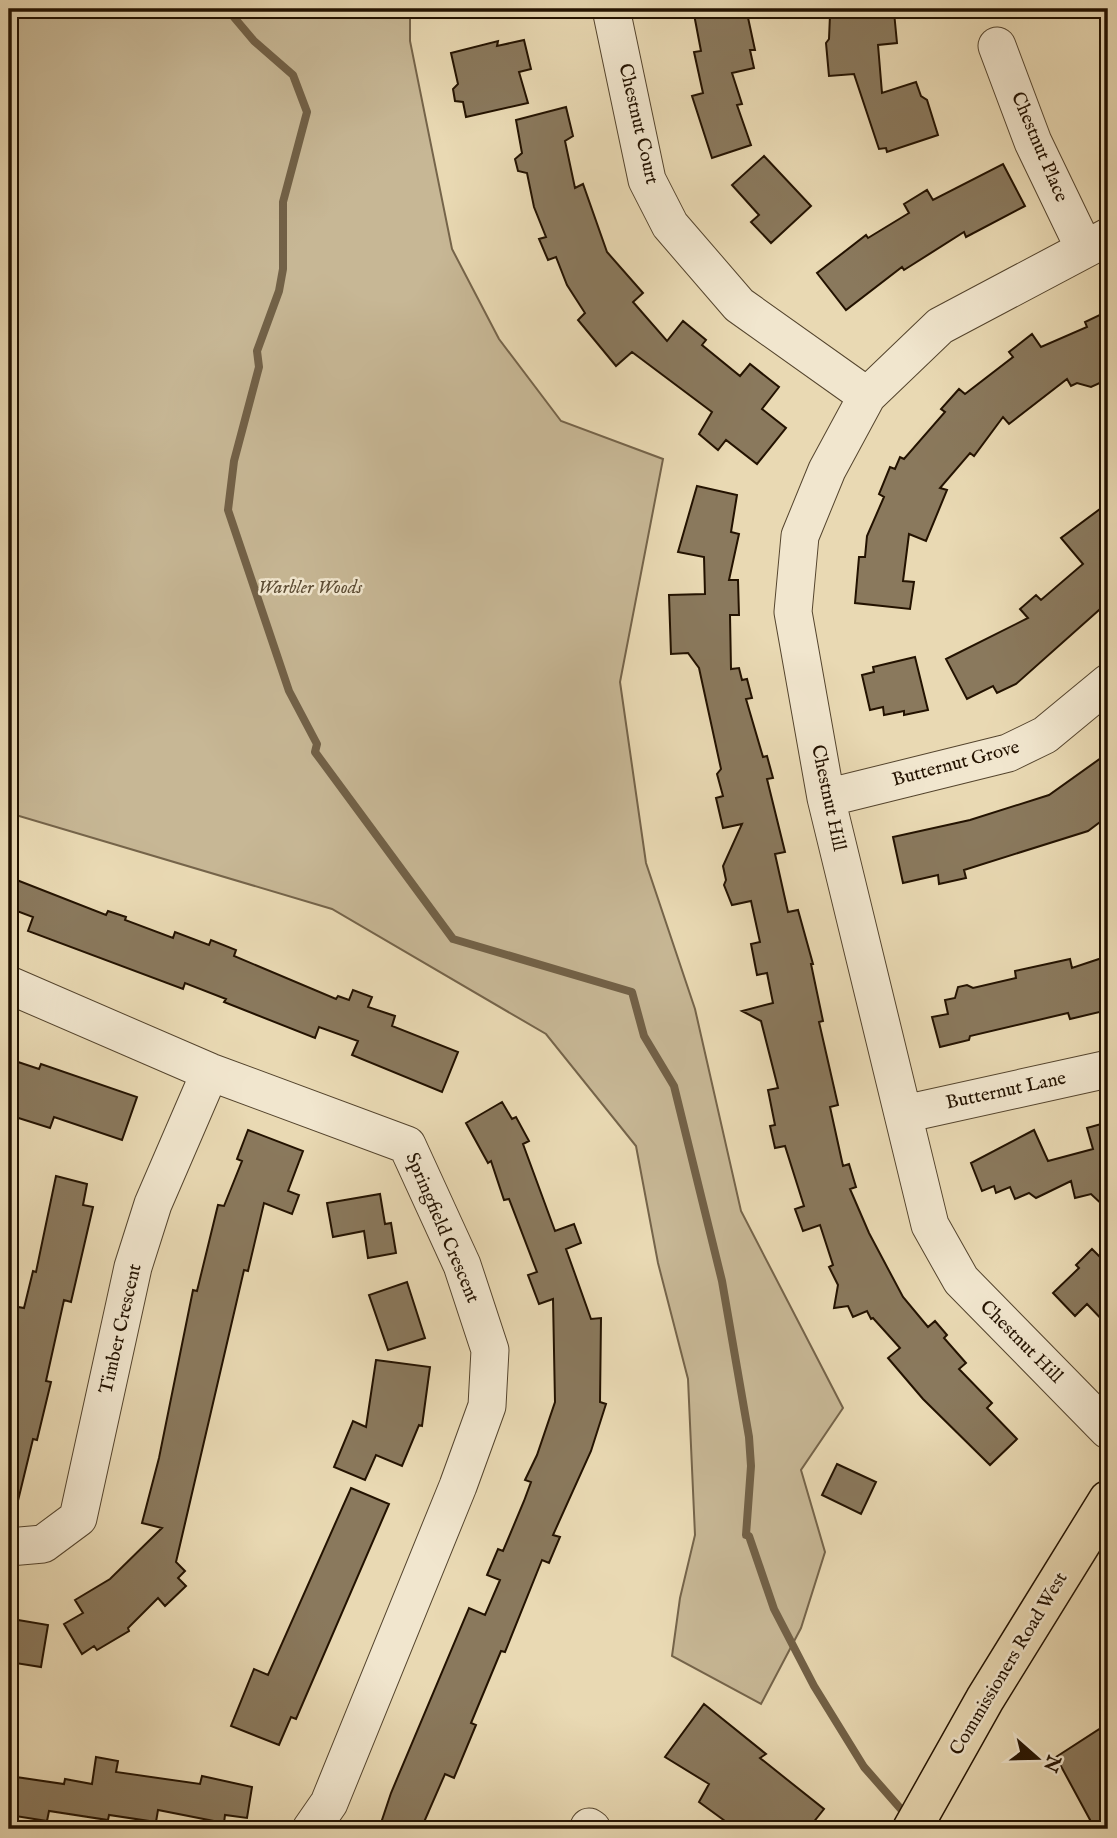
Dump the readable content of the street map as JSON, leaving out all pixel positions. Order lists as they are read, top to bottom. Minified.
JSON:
{"streets":{"main road":["Commissioners Road West"],"street":["Chestnut Court","Chestnut Place","Butternut Grove","Chestnut Hill","Butternut Lane","Springfield Crescent","Timber Crescent"]},"crossings":[["Chestnut Court","Chestnut Hill"],["Chestnut Place","Chestnut Hill"],["Butternut Grove","Chestnut Hill"],["Chestnut Hill","Butternut Lane"],["Springfield Crescent","Timber Crescent"]],"parks":["Warbler Woods"],"north":"right"}
